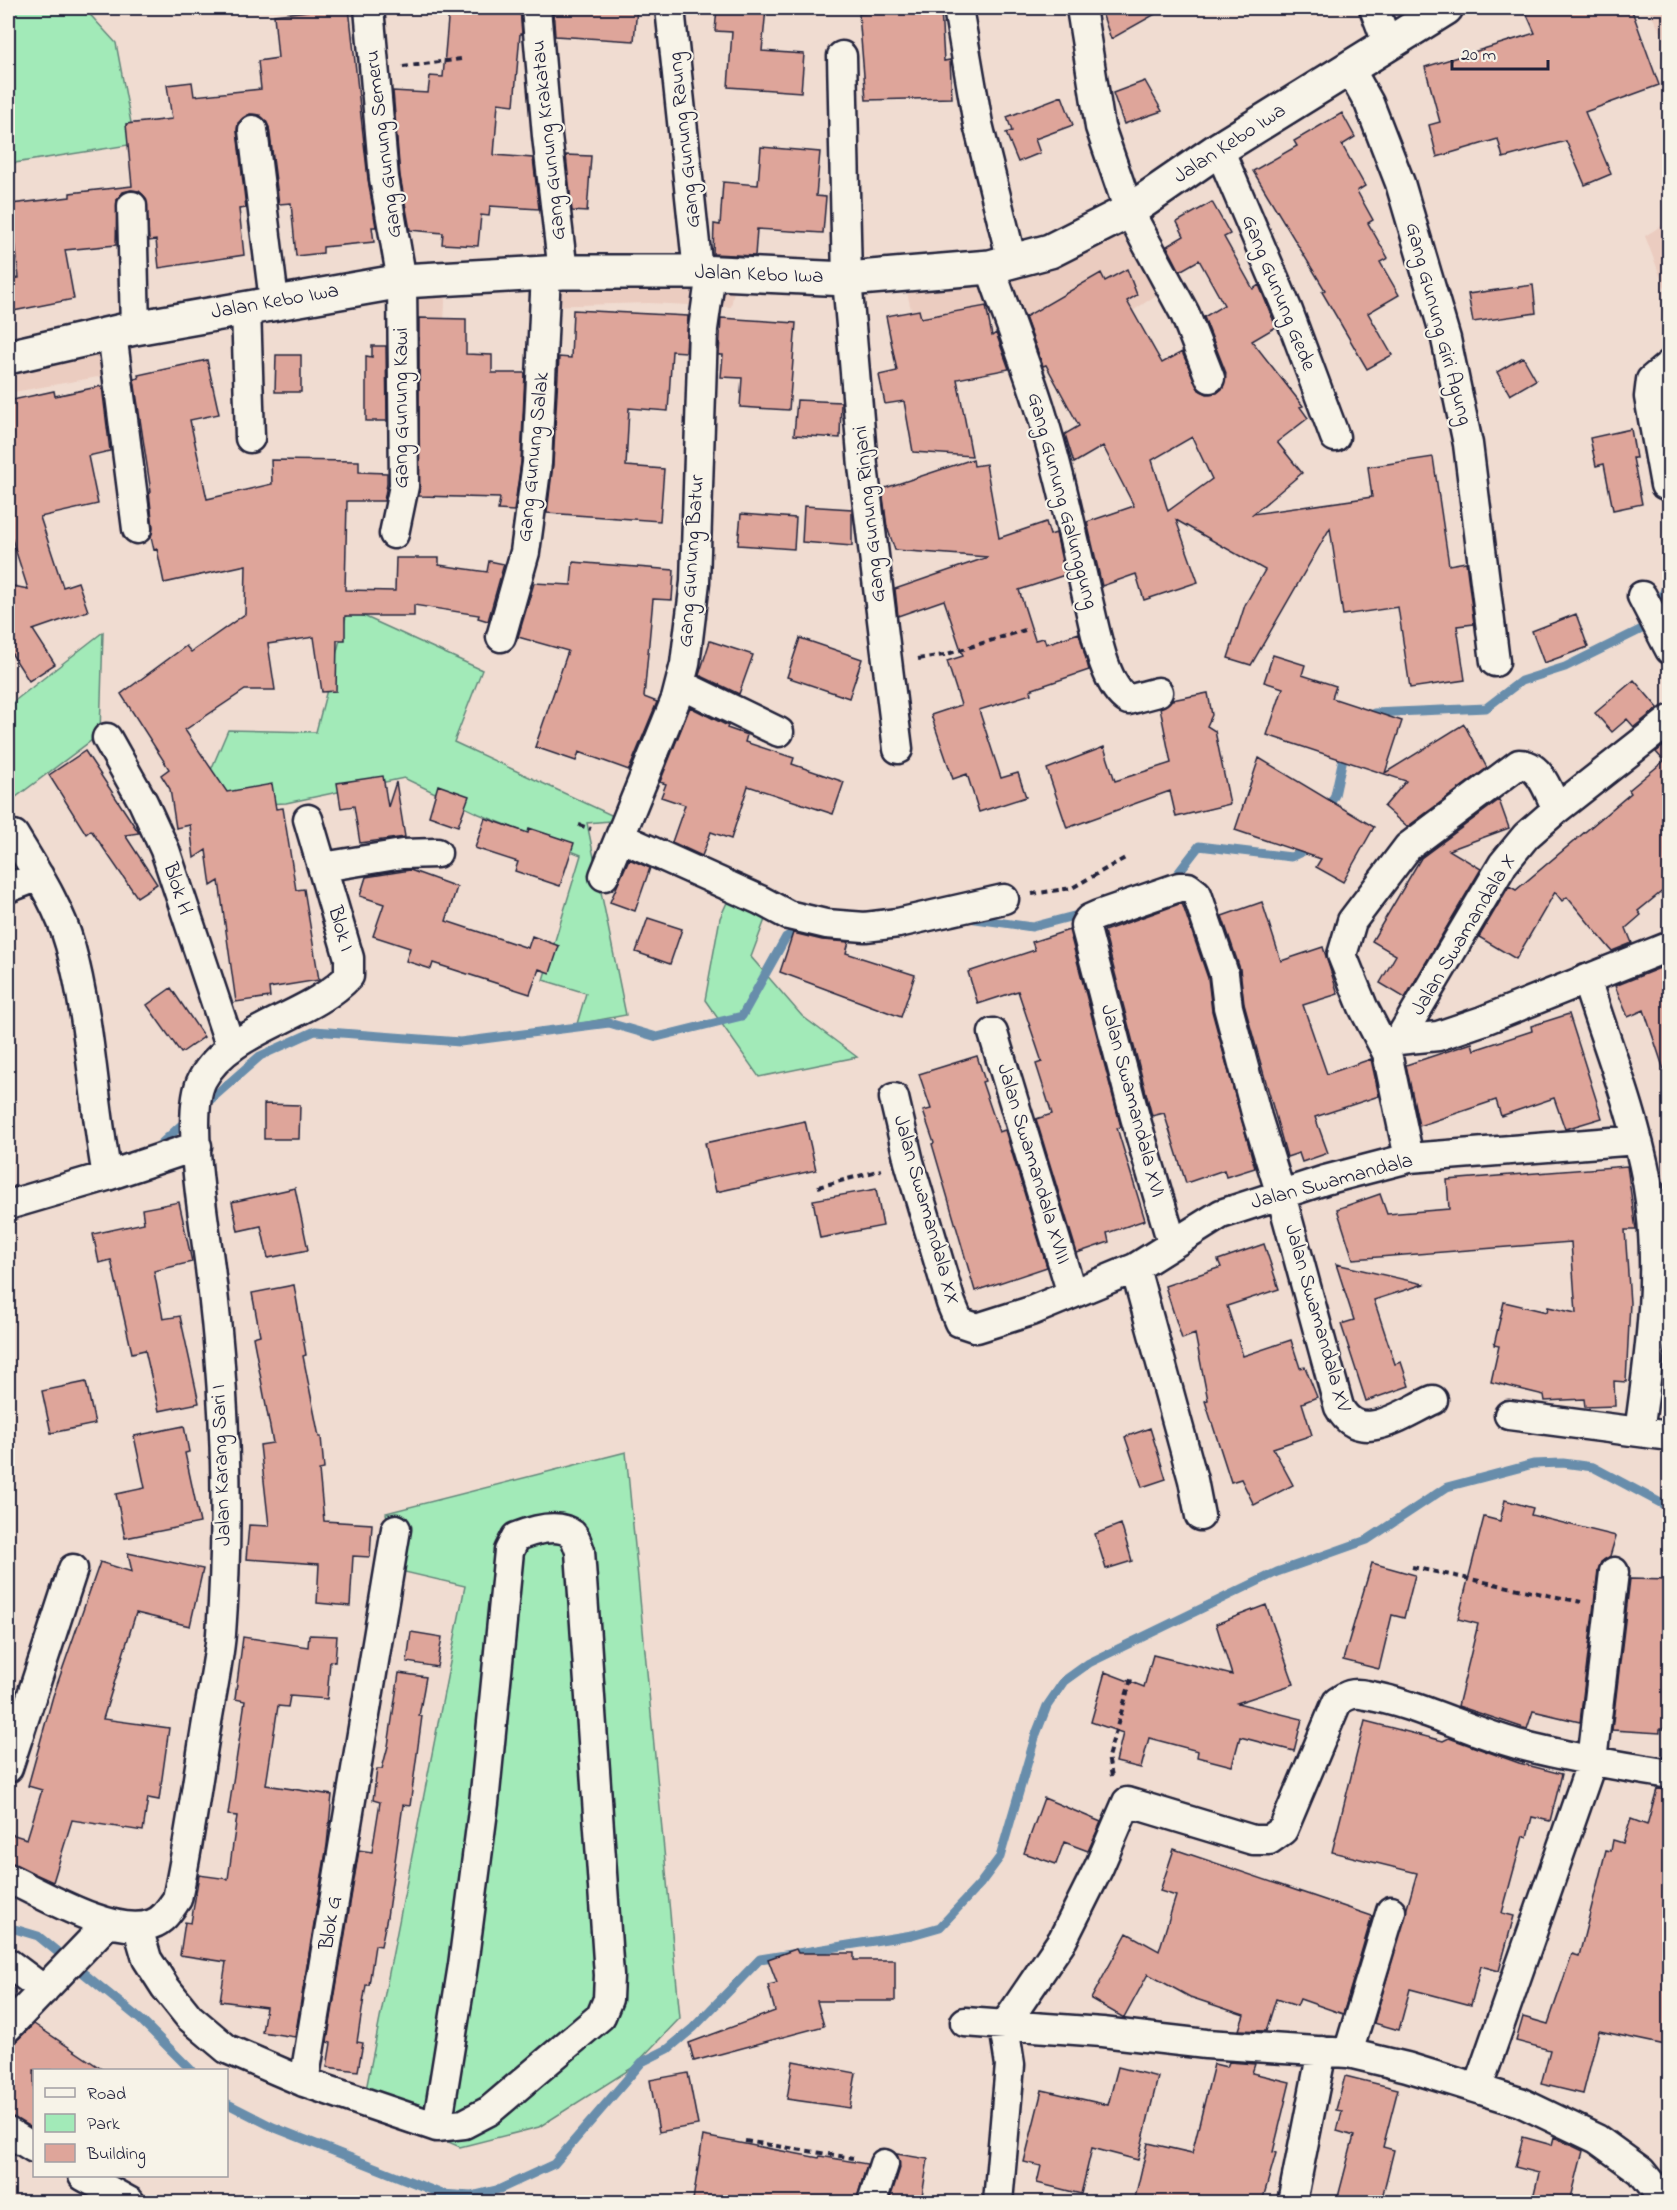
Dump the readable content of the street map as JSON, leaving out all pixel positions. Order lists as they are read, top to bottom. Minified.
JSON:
{"streets":{"street":["Gang Gunung Krakatau","Gang Gunung Raung","Gang Gunung Semeru","Jalan Kebo Iwa","Gang Gunung Gede","Gang Gunung Giri Agung","Gang Gunung Kawi","Gang Gunung Salak","Gang Gunung Galunggung","Gang Gunung Rinjani","Gang Gunung Batur","Blok H","Blok I","Jalan Swamandala X","Jalan Swamandala XVI","Jalan Swamandala XVIII","Jalan Swamandala","Jalan Swamandala XX","Jalan Swamandala XV","Jalan Karang Sari I","Blok G"]},"crossings":[["Gang Gunung Krakatau","Jalan Kebo Iwa"],["Gang Gunung Krakatau","Gang Gunung Salak"],["Gang Gunung Raung","Jalan Kebo Iwa"],["Gang Gunung Raung","Gang Gunung Batur"],["Gang Gunung Semeru","Jalan Kebo Iwa"],["Gang Gunung Semeru","Gang Gunung Kawi"],["Jalan Kebo Iwa","Gang Gunung Gede"],["Jalan Kebo Iwa","Gang Gunung Giri Agung"],["Jalan Kebo Iwa","Gang Gunung Kawi"],["Jalan Kebo Iwa","Gang Gunung Salak"],["Jalan Kebo Iwa","Gang Gunung Galunggung"],["Jalan Kebo Iwa","Gang Gunung Rinjani"],["Jalan Kebo Iwa","Gang Gunung Batur"],["Blok H","Blok I"],["Blok H","Jalan Karang Sari I"],["Blok I","Jalan Karang Sari I"],["Jalan Swamandala XVI","Jalan Swamandala"],["Jalan Swamandala XVI","Jalan Swamandala XV"],["Jalan Swamandala XVIII","Jalan Swamandala"],["Jalan Swamandala","Jalan Swamandala XX"],["Jalan Swamandala","Jalan Swamandala XV"]],"legend":["Road","Park","Building"],"scale_bar":"20 m"}
